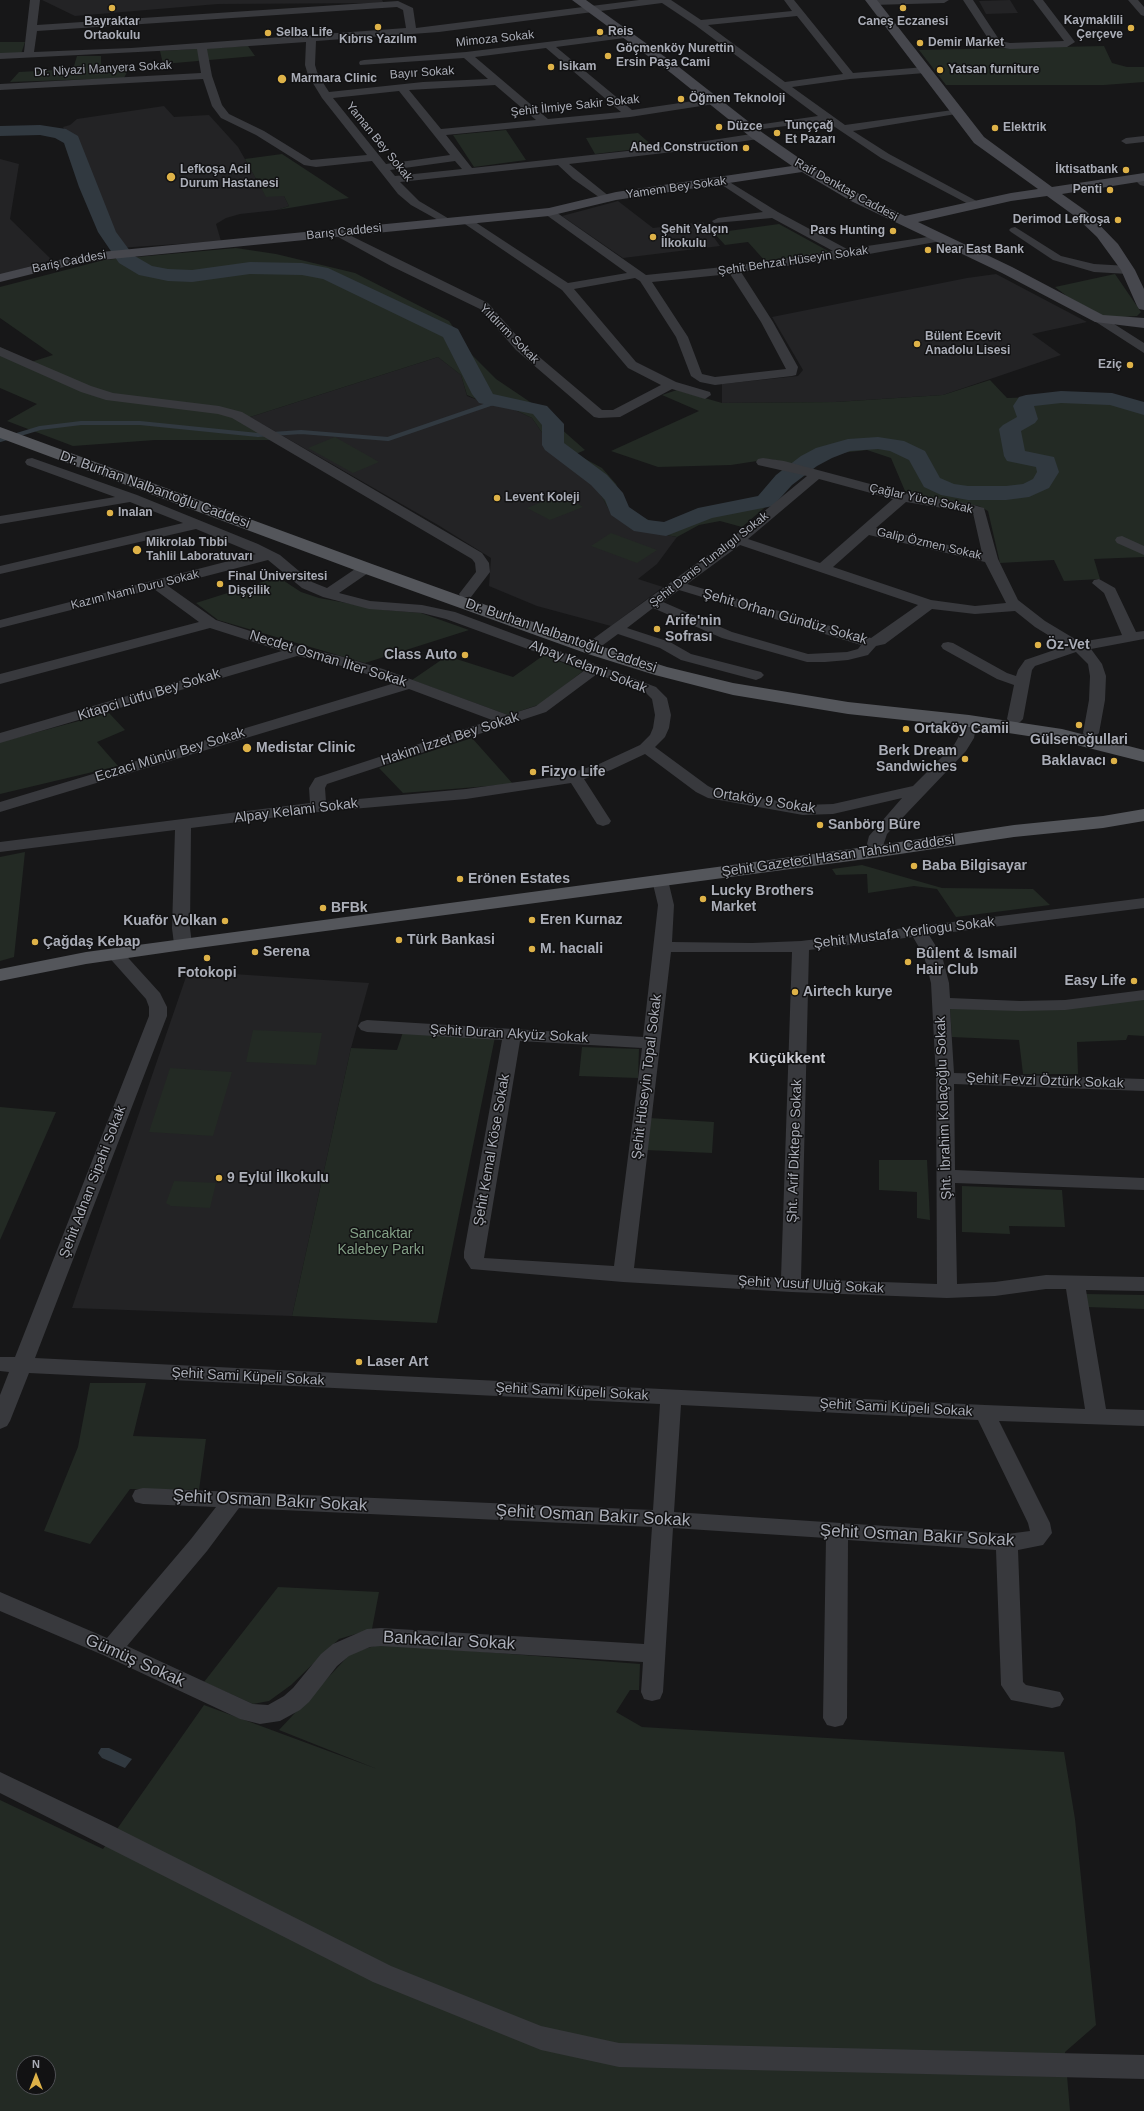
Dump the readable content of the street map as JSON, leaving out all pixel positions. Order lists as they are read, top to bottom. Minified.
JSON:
{"streets":{"main road":["Dr. Burhan Nalbantoğlu Caddesi","Şehit Gazeteci Hasan Tahsin Caddesi"],"street":["Mimoza Sokak","Dr. Niyazi Manyera Sokak","Bayır Sokak","Şehit İlmiye Sakir Sokak","Yaman Bey Sokak","Yamem Bey Sokak","Raif Denktaş Caddesi","Barış Caddesi","Şehit Behzat Hüseyin Sokak","Bariş Caddesi","Yıldırım Sokak","Çağlar Yücel Sokak","Galip Özmen Sokak","Şehit Danis Tunalıgıl Sokak","Kazım Nami Duru Sokak","Şehit Orhan Gündüz Sokak","Necdet Osman İlter Sokak","Alpay Kelami Sokak","Kitapci Lütfu Bey Sokak","Hakim İzzet Bey Sokak","Eczaci Münür Bey Sokak","Ortaköy 9 Sokak","Şehit Mustafa Yerliogu Sokak","Şehit Duran Akyüz Sokak","Şehit Hüseyin Topal Sokak","Şehit Fevzi Öztürk Sokak","Şht. İbrahim Kolaçoğlu Sokak","Şehit Kemal Köse Sokak","Şht. Arif Diktepe Sokak","Şehit Adnan Sipahi Sokak","Şehit Yusuf Uluğ Sokak","Şehit Sami Küpeli Sokak","Şehit Osman Bakır Sokak","Bankacılar Sokak","Gümüş Sokak"]},"crossings":[["Mimoza Sokak","Raif Denktaş Caddesi"],["Bayır Sokak","Yaman Bey Sokak"],["Şehit İlmiye Sakir Sokak","Raif Denktaş Caddesi"],["Yaman Bey Sokak","Barış Caddesi"],["Yamem Bey Sokak","Raif Denktaş Caddesi"],["Yamem Bey Sokak","Barış Caddesi"],["Raif Denktaş Caddesi","Şehit Behzat Hüseyin Sokak"],["Barış Caddesi","Bariş Caddesi"],["Barış Caddesi","Yıldırım Sokak"],["Dr. Burhan Nalbantoğlu Caddesi","Şehit Danis Tunalıgıl Sokak"],["Çağlar Yücel Sokak","Galip Özmen Sokak"],["Çağlar Yücel Sokak","Şehit Danis Tunalıgıl Sokak"],["Şehit Danis Tunalıgıl Sokak","Şehit Orhan Gündüz Sokak"],["Kazım Nami Duru Sokak","Necdet Osman İlter Sokak"],["Kazım Nami Duru Sokak","Alpay Kelami Sokak"],["Necdet Osman İlter Sokak","Kitapci Lütfu Bey Sokak"],["Necdet Osman İlter Sokak","Hakim İzzet Bey Sokak"],["Necdet Osman İlter Sokak","Eczaci Münür Bey Sokak"],["Alpay Kelami Sokak","Hakim İzzet Bey Sokak"],["Alpay Kelami Sokak","Ortaköy 9 Sokak"],["Şehit Gazeteci Hasan Tahsin Caddesi","Şehit Hüseyin Topal Sokak"],["Şehit Gazeteci Hasan Tahsin Caddesi","Şehit Adnan Sipahi Sokak"],["Şehit Mustafa Yerliogu Sokak","Şehit Hüseyin Topal Sokak"],["Şehit Mustafa Yerliogu Sokak","Şht. İbrahim Kolaçoğlu Sokak"],["Şehit Mustafa Yerliogu Sokak","Şht. Arif Diktepe Sokak"],["Şehit Duran Akyüz Sokak","Şehit Hüseyin Topal Sokak"],["Şehit Duran Akyüz Sokak","Şehit Kemal Köse Sokak"],["Şehit Hüseyin Topal Sokak","Şehit Yusuf Uluğ Sokak"],["Şehit Fevzi Öztürk Sokak","Şht. İbrahim Kolaçoğlu Sokak"],["Şht. İbrahim Kolaçoğlu Sokak","Şehit Yusuf Uluğ Sokak"],["Şehit Kemal Köse Sokak","Şehit Yusuf Uluğ Sokak"],["Şht. Arif Diktepe Sokak","Şehit Yusuf Uluğ Sokak"],["Şehit Adnan Sipahi Sokak","Şehit Sami Küpeli Sokak"],["Şehit Sami Küpeli Sokak","Şehit Osman Bakır Sokak"],["Bankacılar Sokak","Gümüş Sokak"]],"districts":["Küçükkent"],"parks":["Sancaktar Kalebey Parkı"],"places":["Bayraktar Ortaokulu","Caneş Eczanesi","Kıbrıs Yazılım","Kaymaklili Çerçeve","Reis","Selba Life","Demir Market","Göçmenköy Nurettin Ersin Paşa Cami","Isikam","Yatsan furniture","Marmara Clinic","Öğmen Teknoloji","Düzce","Elektrik","Tunççağ Et Pazarı","Ahed Construction","İktisatbank","Lefkoşa Acil Durum Hastanesi","Penti","Derimod Lefkoşa","Pars Hunting","Şehit Yalçın İlkokulu","Near East Bank","Bülent Ecevit Anadolu Lisesi","Eziç","Levent Koleji","Inalan","Mikrolab Tıbbi Tahlil Laboratuvarı","Final Üniversitesi Dişçilik","Arife'nin Sofrası","Öz-Vet","Class Auto","Gülsenoğullari","Ortaköy Camii","Medistar Clinic","Berk Dream Sandwiches","Baklavacı","Fizyo Life","Sanbörg Büre","Baba Bilgisayar","Erönen Estates","Lucky Brothers Market","BFBk","Eren Kurnaz","Kuaför Volkan","Türk Bankasi","Çağdaş Kebap","M. hacıali","Serena","Fotokopi","Bûlent & Ismail Hair Club","Easy Life","Airtech kurye","9 Eylül İlkokulu","Laser Art"],"north":"top"}
